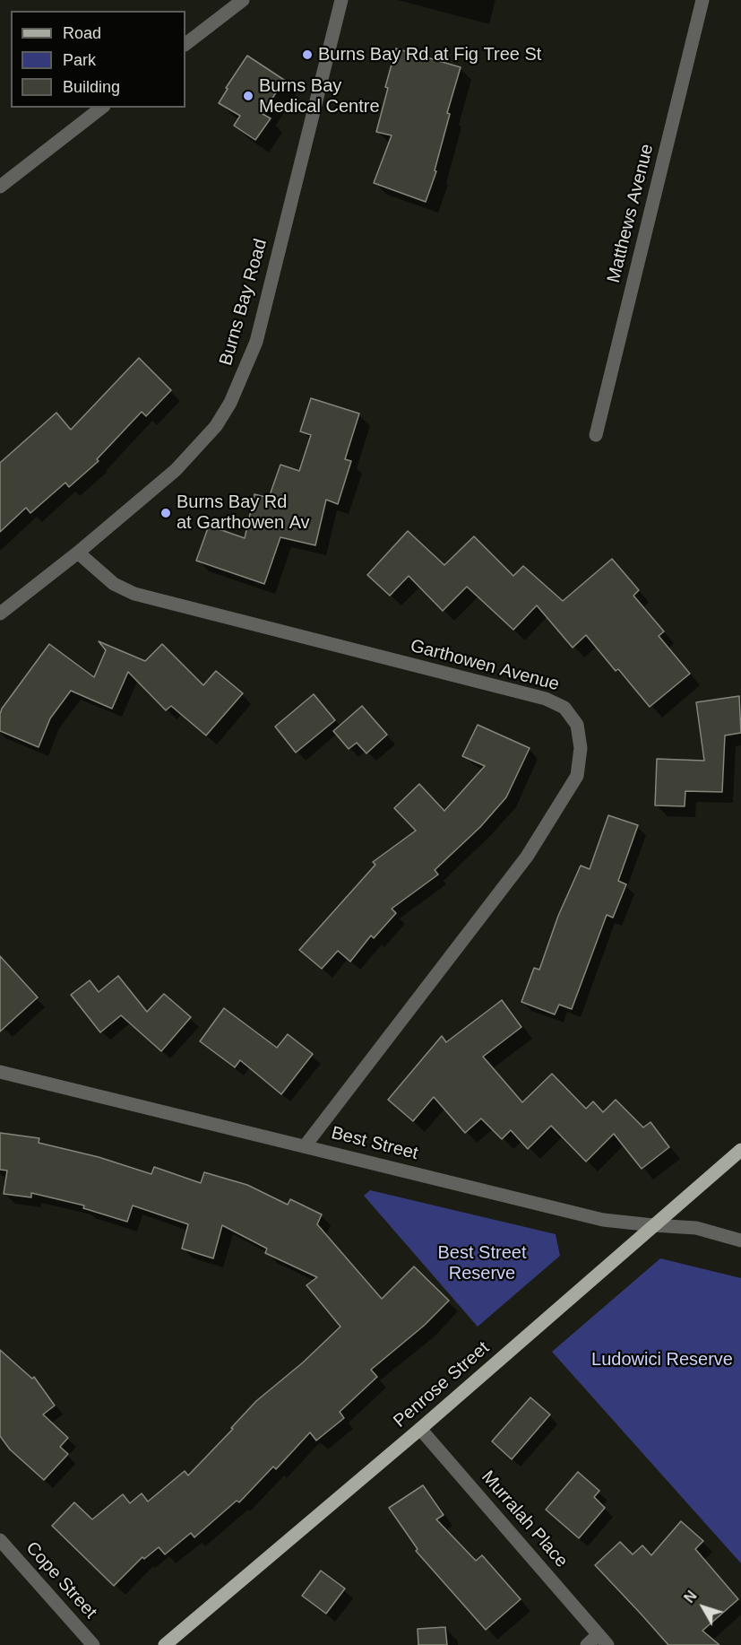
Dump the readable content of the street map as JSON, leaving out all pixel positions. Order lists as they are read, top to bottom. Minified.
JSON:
{"streets":{"main road":["Penrose Street"],"street":["Matthews Avenue","Burns Bay Road","Garthowen Avenue","Best Street","Murralah Place","Cope Street"]},"crossings":[["Burns Bay Road","Garthowen Avenue"],["Garthowen Avenue","Best Street"],["Best Street","Penrose Street"],["Penrose Street","Murralah Place"]],"parks":["Best Street Reserve","Ludowici Reserve"],"places":["Burns Bay Rd at Fig Tree St","Burns Bay Medical Centre","Burns Bay Rd at Garthowen Av"],"legend":["Road","Park","Building"],"north":"top left"}
